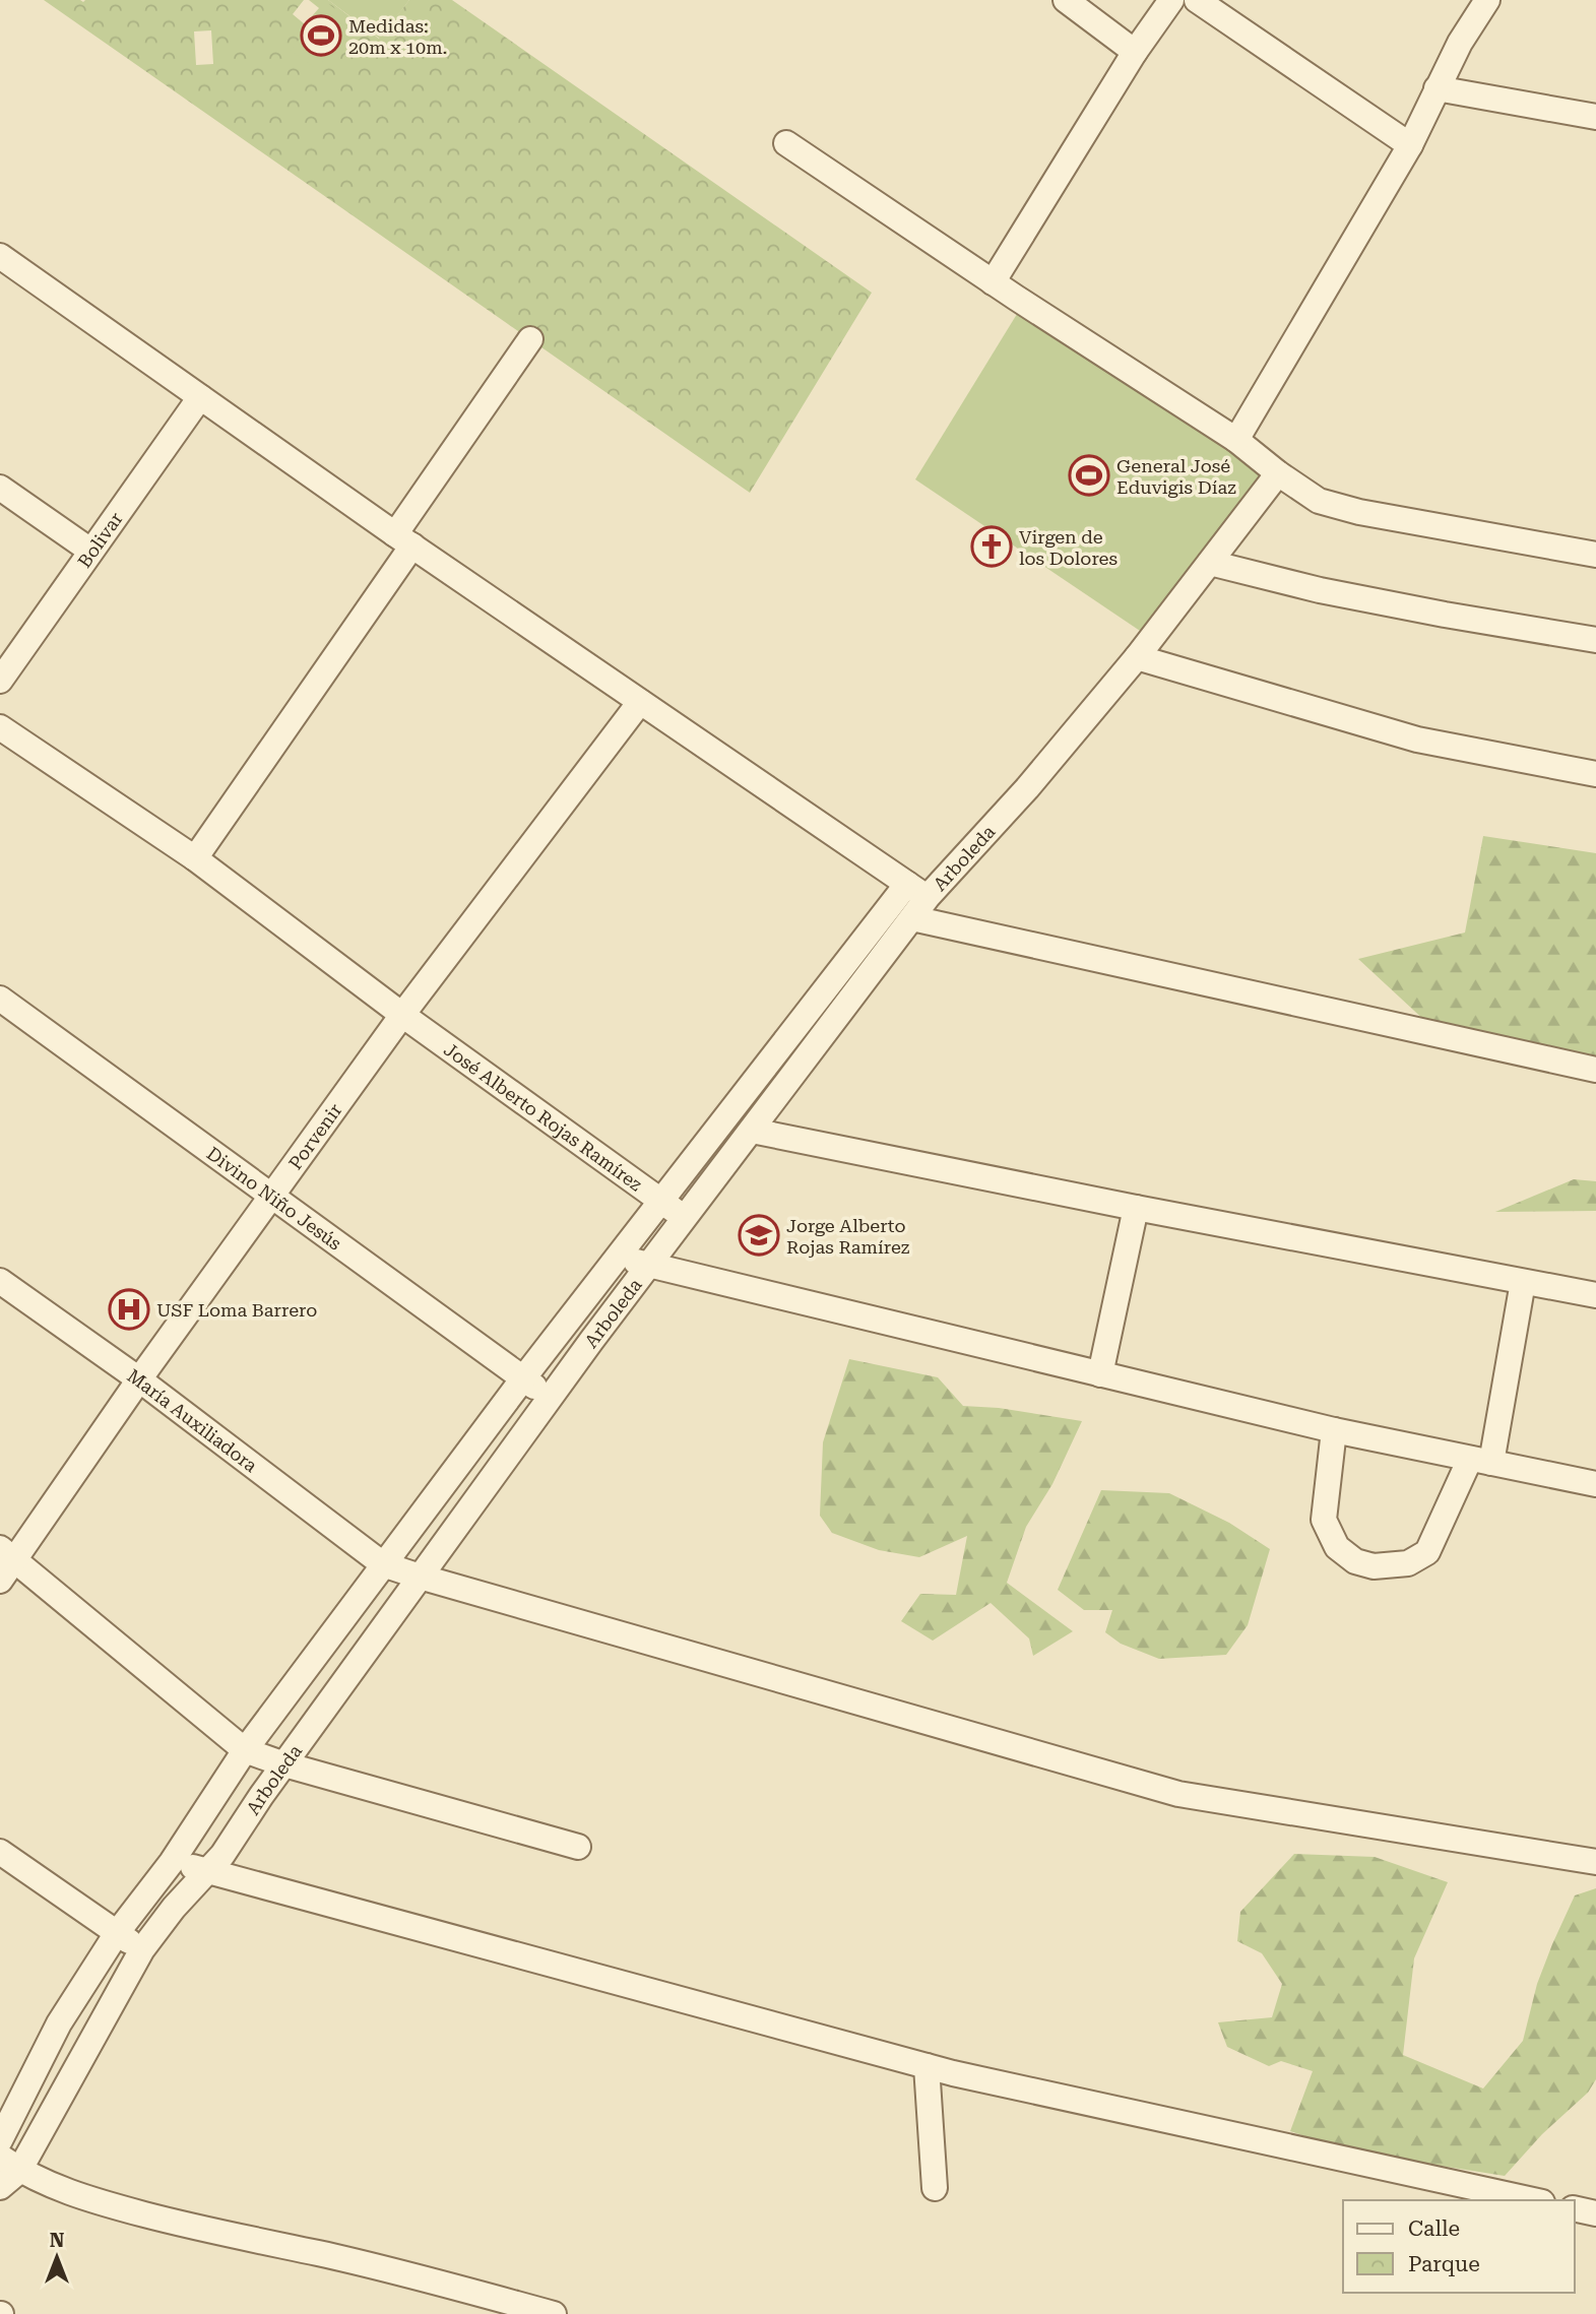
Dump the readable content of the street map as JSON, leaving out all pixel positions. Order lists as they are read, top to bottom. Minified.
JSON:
{"streets":{"street":["Bolivar","Arboleda","José Alberto Rojas Ramírez","Porvenir","Divino Niño Jesús","María Auxiliadora"]},"crossings":[["Arboleda","José Alberto Rojas Ramírez"],["Arboleda","Divino Niño Jesús"],["Arboleda","María Auxiliadora"],["José Alberto Rojas Ramírez","Porvenir"],["Porvenir","Divino Niño Jesús"],["Porvenir","María Auxiliadora"]],"places":{"sports":["Medidas: 20m x 10m.","General José Eduvigis Díaz"],"church":["Virgen de los Dolores"],"school or university":["Jorge Alberto Rojas Ramírez"],"hospital":["USF Loma Barrero"]},"legend":["Calle","Parque"],"north":"top"}
